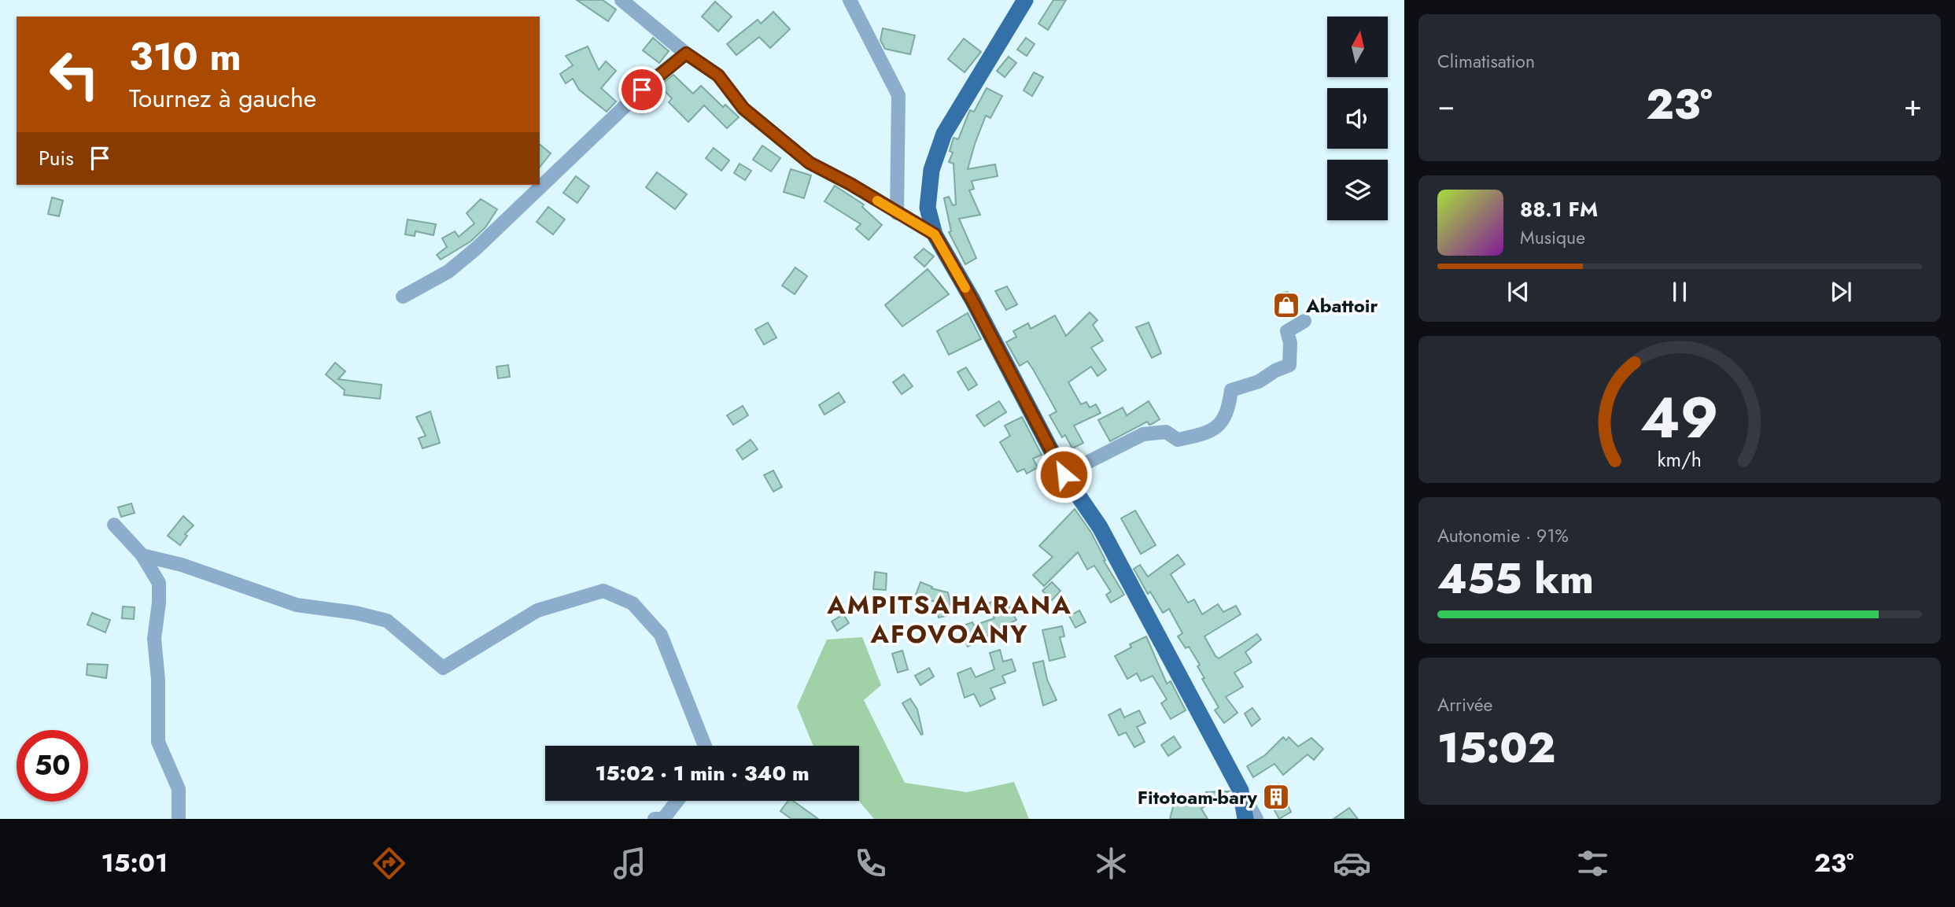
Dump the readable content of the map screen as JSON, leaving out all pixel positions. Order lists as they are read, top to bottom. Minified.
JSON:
{"districts":["AMPITSAHARANA AFOVOANY"],"places":{"shop":["Abattoir"],"building":["Fitotoam-bary"]},"north":"top","page":{"tile":["Climatisation",["Autonomie · 91%","455 km"],["Arrivée","15:02"]],"turn":["310 m","Tournez à gauche"],"heat":["−","23°","+"],"then":"Puis","song":["88.1 FM","Musique"],"limit":"50","trip":"15:02 · 1 min · 340 m","tabs":["15:01","23°"],"gauge":["49","km/h"]}}
